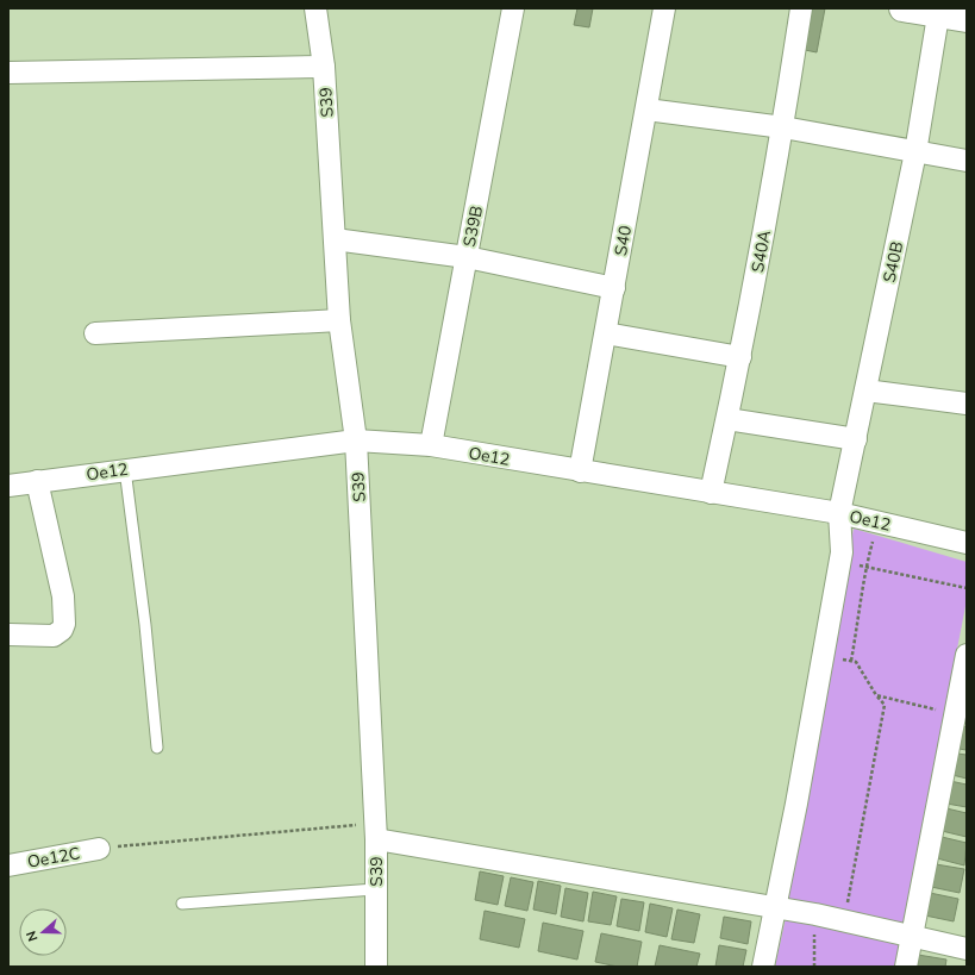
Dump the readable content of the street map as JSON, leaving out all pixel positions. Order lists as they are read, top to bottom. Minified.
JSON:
{"streets":{"street":["S39","S39B","S40","S40A","S40B","Oe12","Oe12C"]},"crossings":[["S39","Oe12"],["S39B","Oe12"],["S40","Oe12"],["S40A","Oe12"],["S40B","Oe12"]],"north":"left"}
